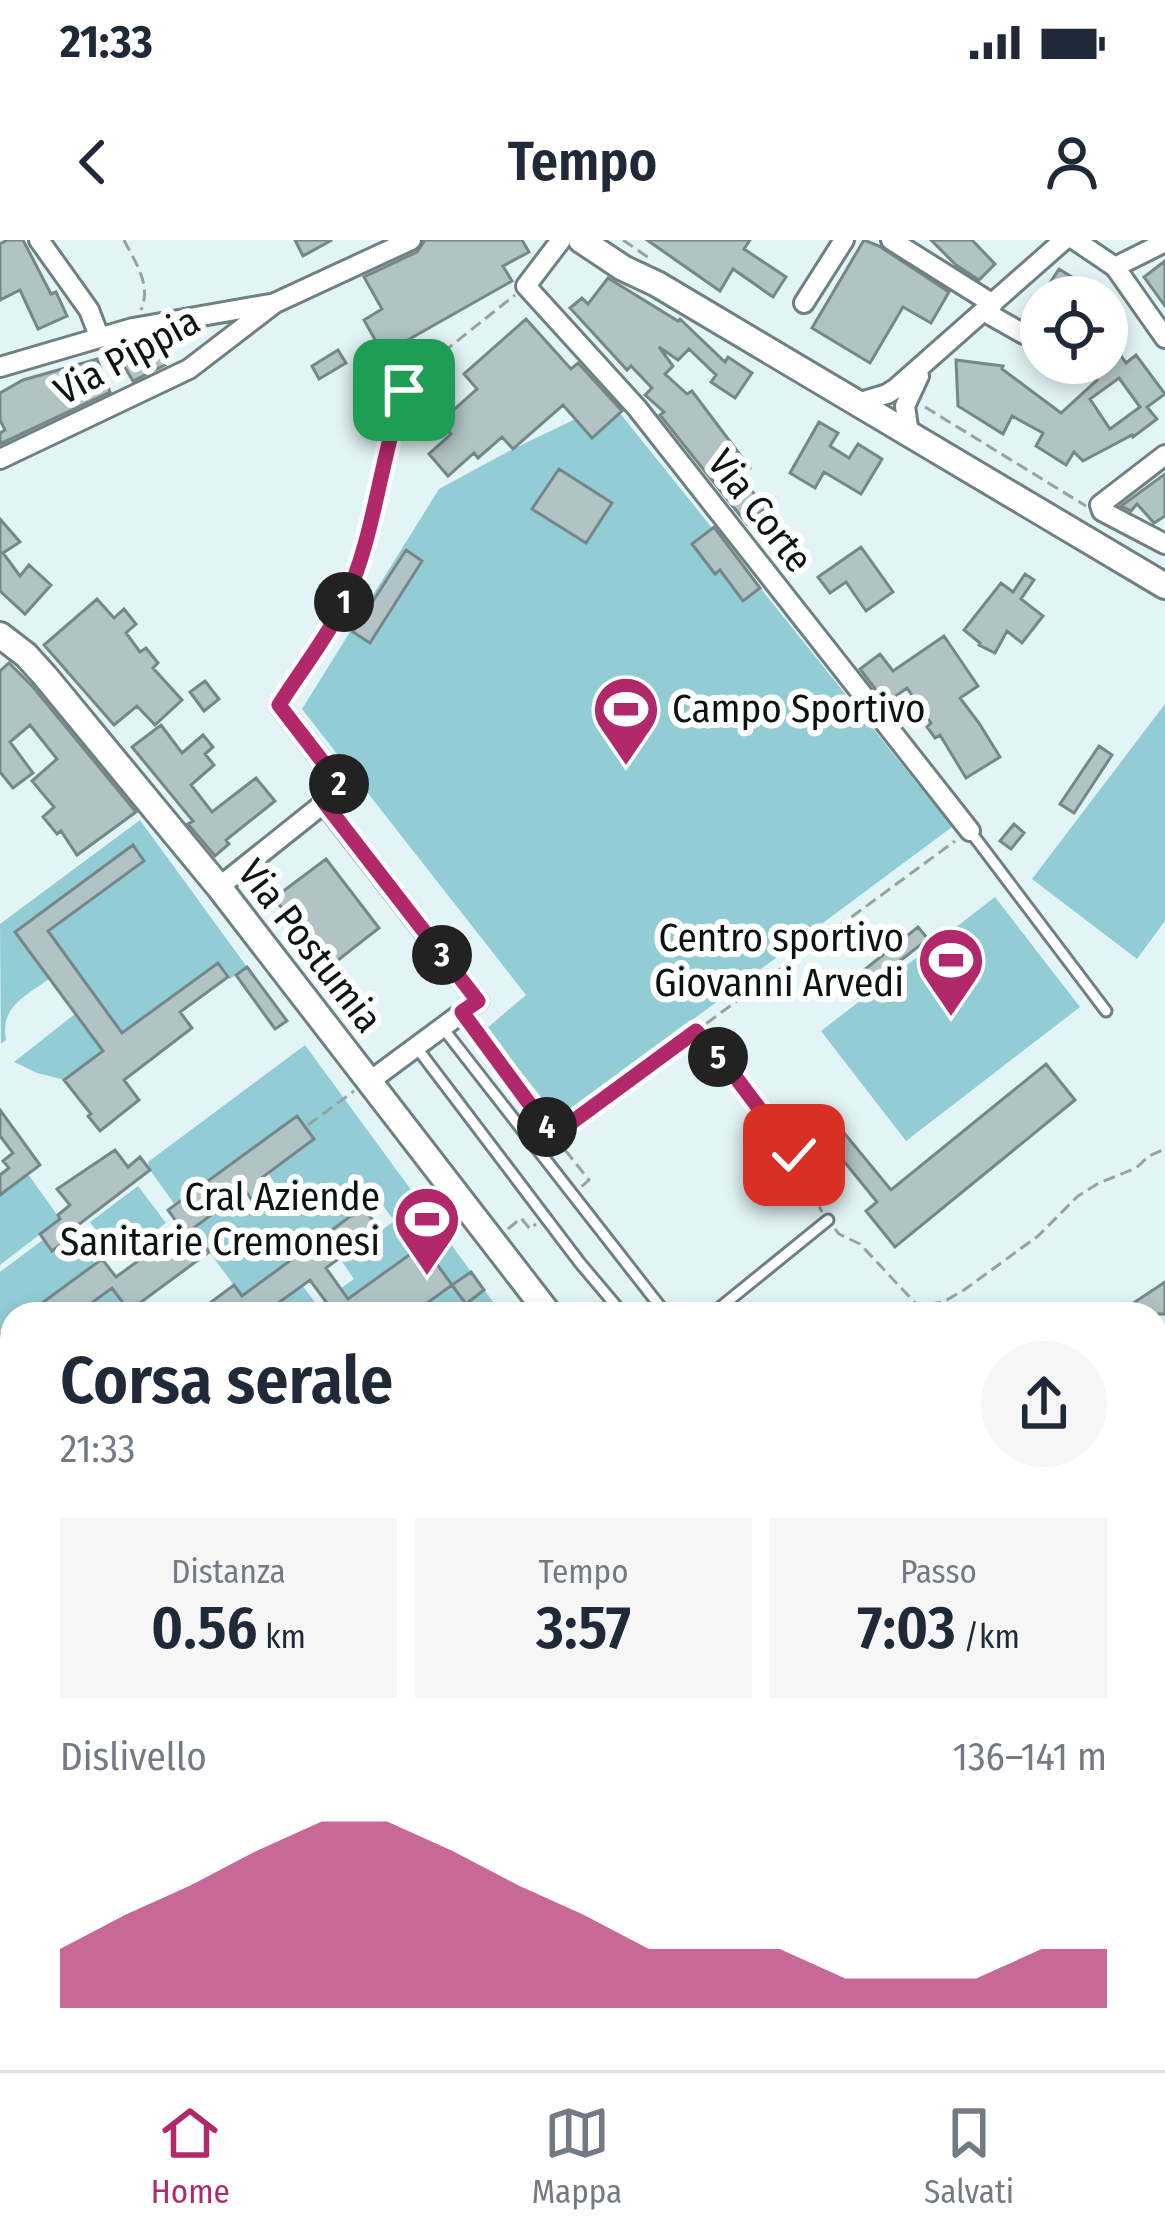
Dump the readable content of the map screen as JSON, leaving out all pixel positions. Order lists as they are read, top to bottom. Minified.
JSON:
{"streets":{"street":["Via Pippia","Via Corte","Via Postumia"]},"places":{"sports":["Campo Sportivo","Centro sportivo Giovanni Arvedi","Cral Aziende Sanitarie Cremonesi"]},"page":{"status":"21:33","header":"Tempo","pins":["1","2","3","5","4"],"heading":["Corsa serale","21:33"],"stats":[["Distanza","0.56 km"],["Tempo","3:57"],["Passo","7:03 /km"]],"chart":["Dislivello","136–141 m"],"tabs":["Home","Mappa","Salvati"]}}
